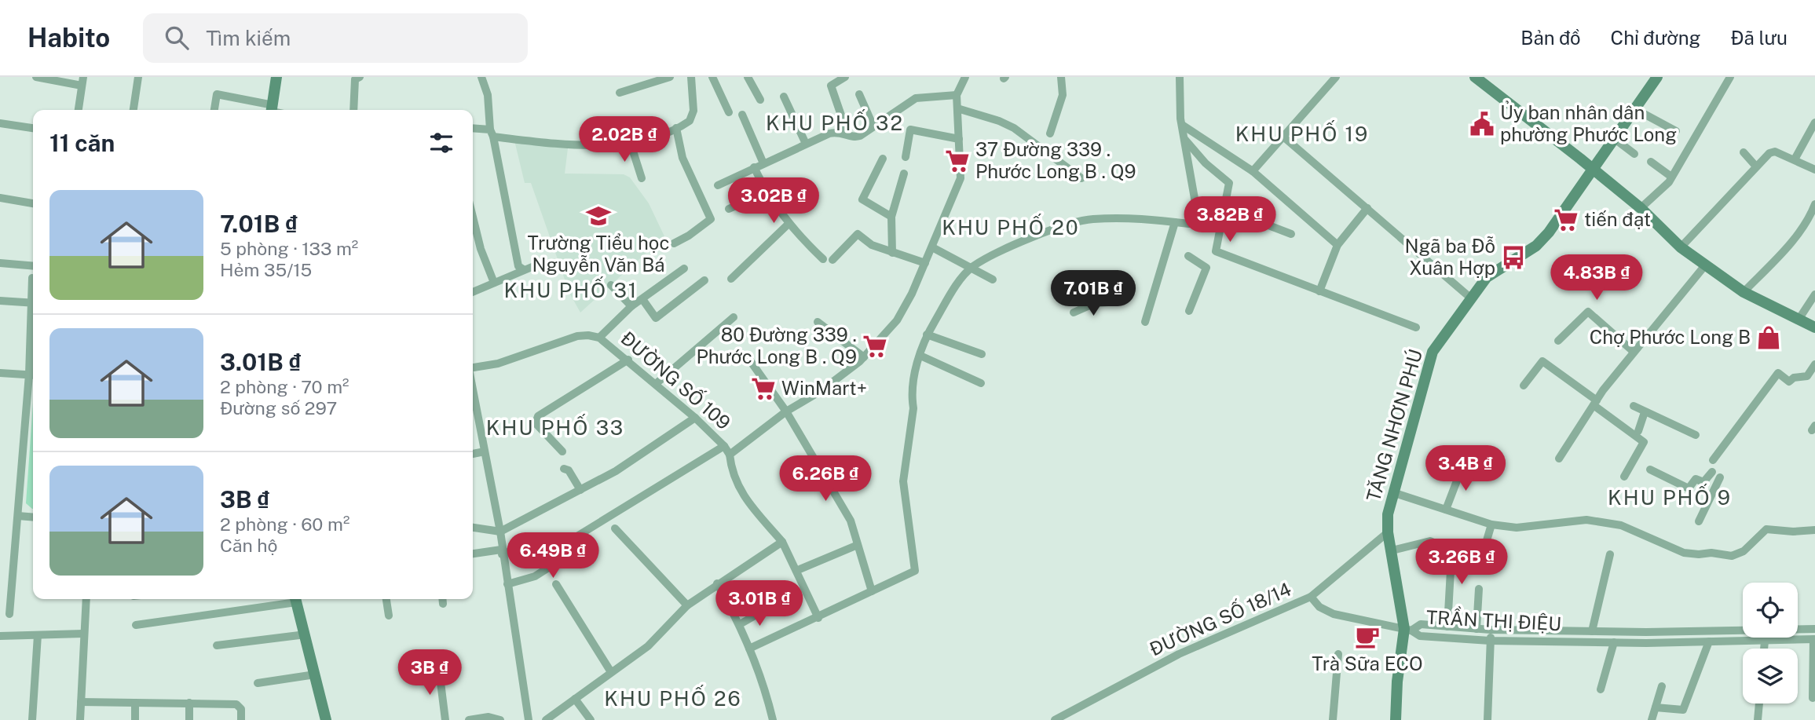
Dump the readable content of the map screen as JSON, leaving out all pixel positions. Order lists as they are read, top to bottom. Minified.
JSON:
{"streets":{"street":["ĐƯỜNG SỐ 109","TĂNG NHƠN PHÚ","ĐƯỜNG SỐ 18/14","TRẦN THỊ ĐIỆU"]},"crossings":[["TĂNG NHƠN PHÚ","ĐƯỜNG SỐ 18/14"],["TĂNG NHƠN PHÚ","TRẦN THỊ ĐIỆU"]],"districts":["KHU PHỐ 32","KHU PHỐ 19","KHU PHỐ 20","KHU PHỐ 31","KHU PHỐ 33","KHU PHỐ 9","KHU PHỐ 26"],"places":{"public building":["Ủy ban nhân dân phường Phước Long"],"supermarket":["37 Đường 339 . Phước Long B . Q9","tiến đạt","80 Đường 339 . Phước Long B . Q9","WinMart+"],"school or university":["Trường Tiểu học Nguyễn Văn Bá"],"bus stop":["Ngã ba Đỗ Xuân Hợp"],"shop":["Chợ Phước Long B"],"cafe":["Trà Sữa ECO"]},"page":{"header":"Habito","search":"Tìm kiếm","nav":["Bản đồ","Chỉ đường","Đã lưu"],"heading":"11 căn","price":["2.02B ₫","3.02B ₫","3.82B ₫","4.83B ₫","7.01B ₫","3.4B ₫","6.26B ₫","6.49B ₫","3.26B ₫","3.01B ₫","3B ₫"],"list":[{"name":"7.01B ₫","note":"5 phòng · 133 m² · Hẻm 35/15"},{"name":"3.01B ₫","note":"2 phòng · 70 m² · Đường số 297"},{"name":"3B ₫","note":"2 phòng · 60 m² · Căn hộ"}]}}
